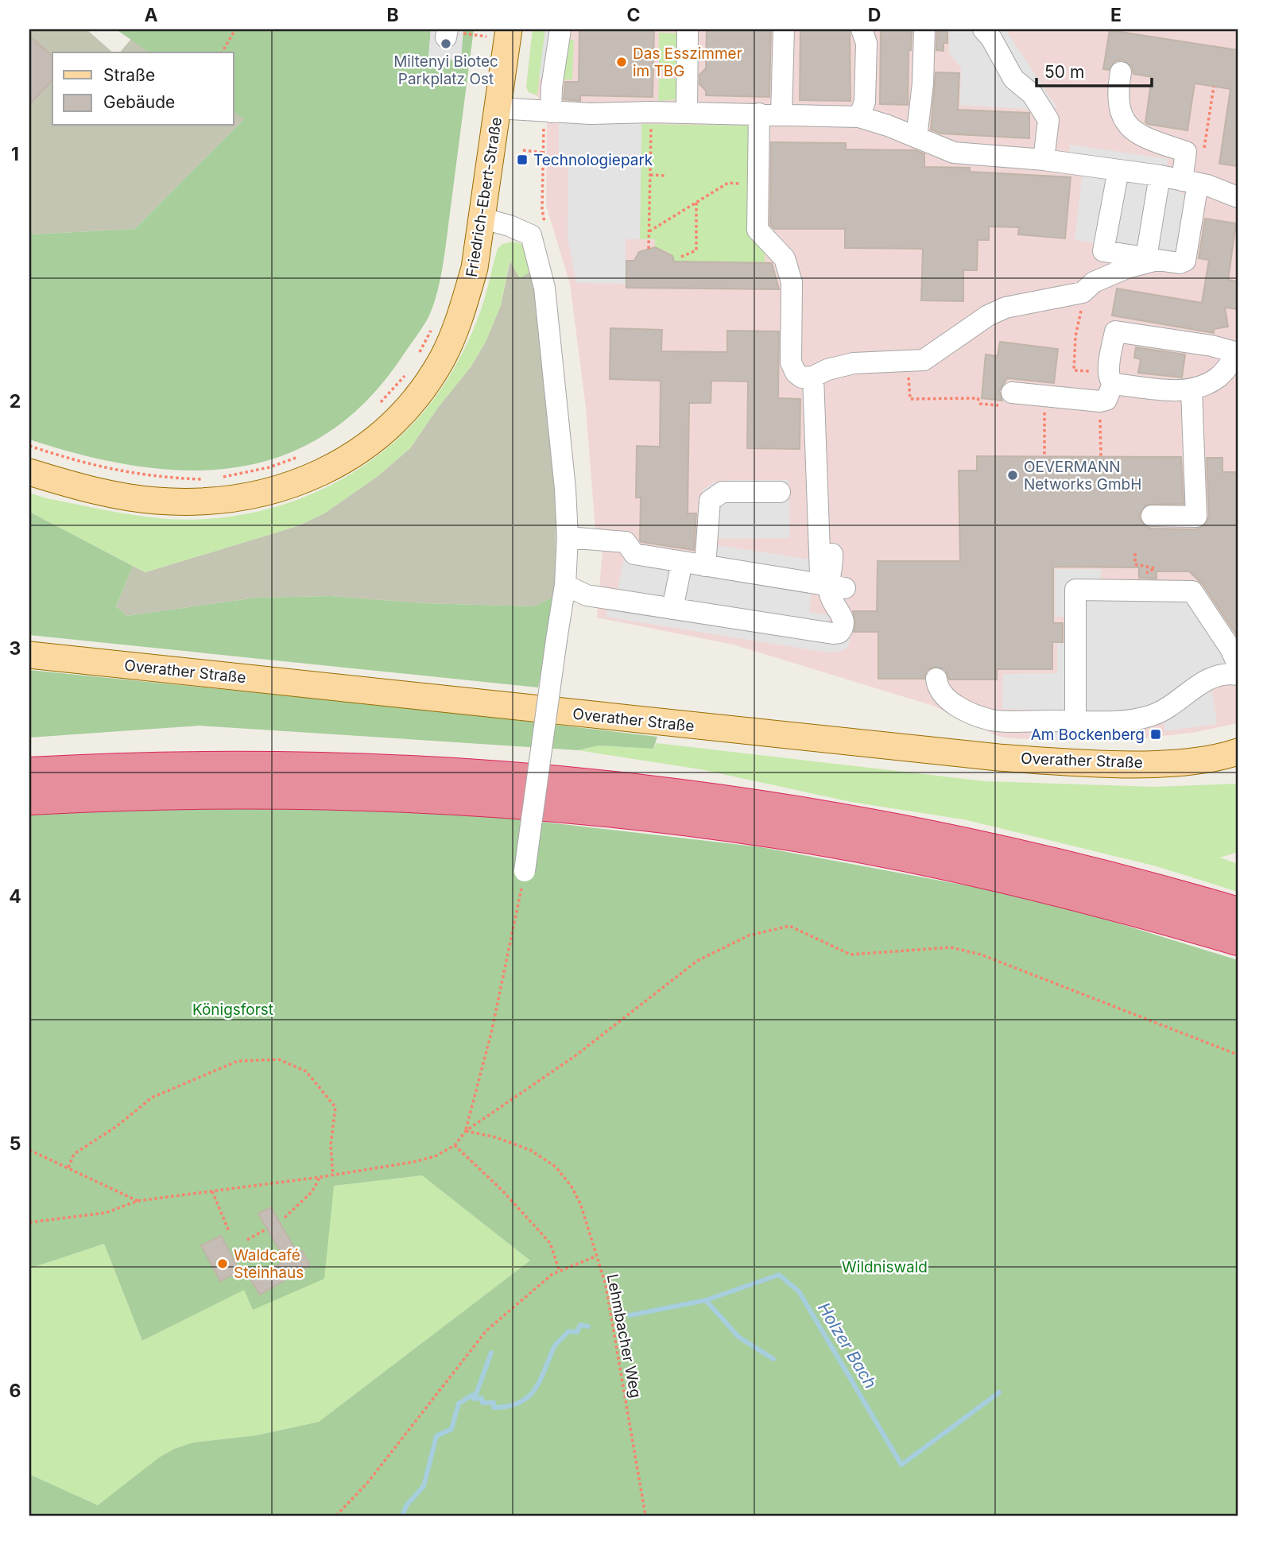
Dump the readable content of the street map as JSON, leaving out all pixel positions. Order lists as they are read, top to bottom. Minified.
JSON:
{"streets":{"main road":["Friedrich-Ebert-Straße","Overather Straße"],"path":["Lehmbacher Weg"]},"water":["Holzer Bach"],"parks":["Königsforst","Wildniswald"],"places":{"other":["Miltenyi Biotec Parkplatz Ost","Das Esszimmer im TBG","OEVERMANN Networks GmbH","Waldcafé Steinhaus"],"transit":["Technologiepark","Am Bockenberg"]},"legend":["Straße","Gebäude"],"scale_bar":"50 m","grid":{"columns":["A","B","C","D","E"],"rows":["1","2","3","4","5","6"]}}
